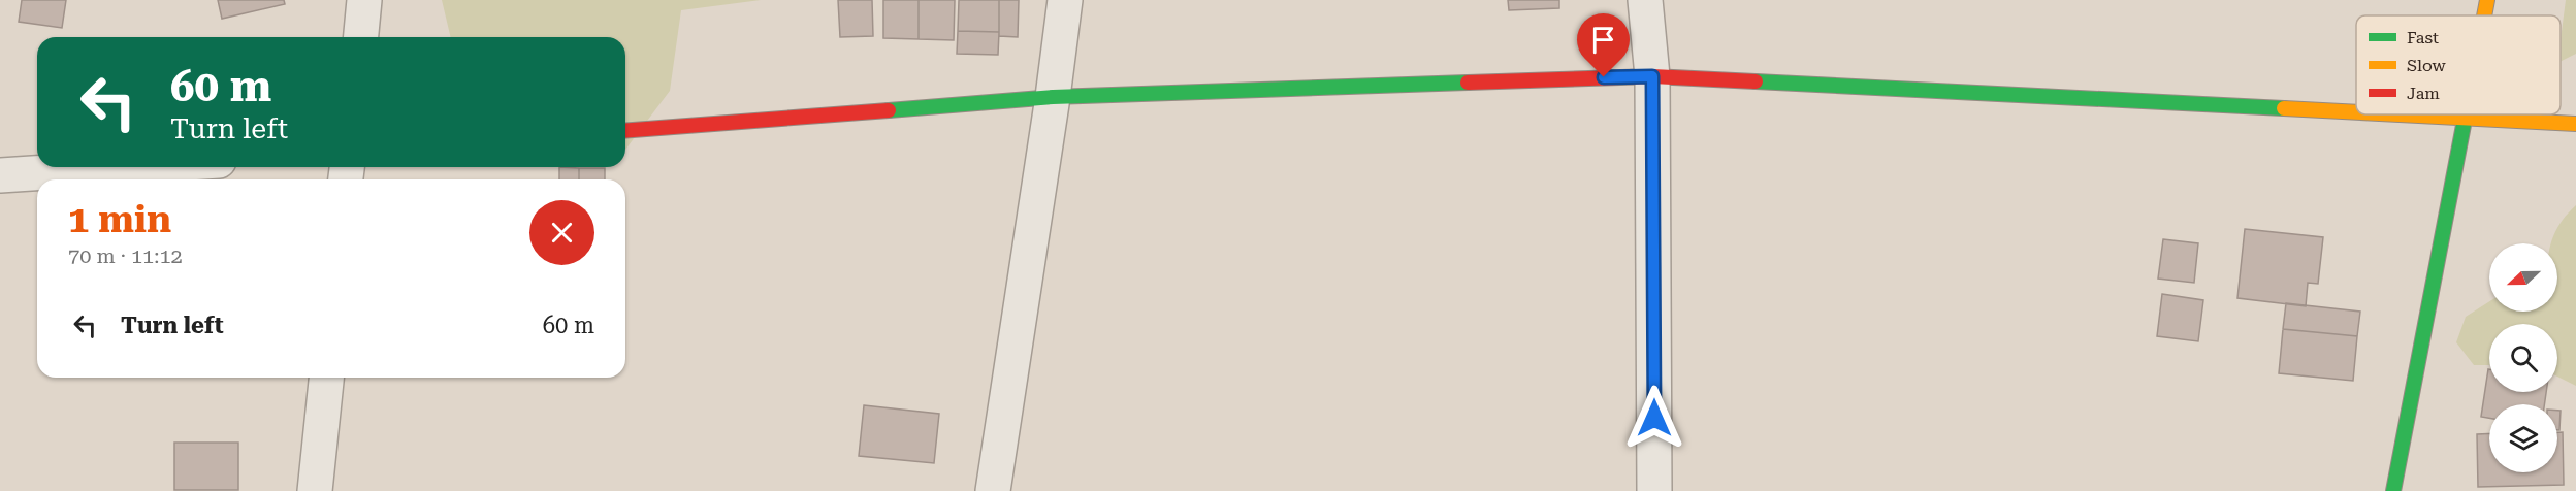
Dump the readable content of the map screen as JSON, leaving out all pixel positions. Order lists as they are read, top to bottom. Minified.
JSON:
{"legend":["Fast","Slow","Jam"],"north":"left","page":{"turn":["60 m","Turn left"],"heading":["1 min","70 m · 11:12"],"list":[{"name":"Turn left","value":"60 m"}]}}
